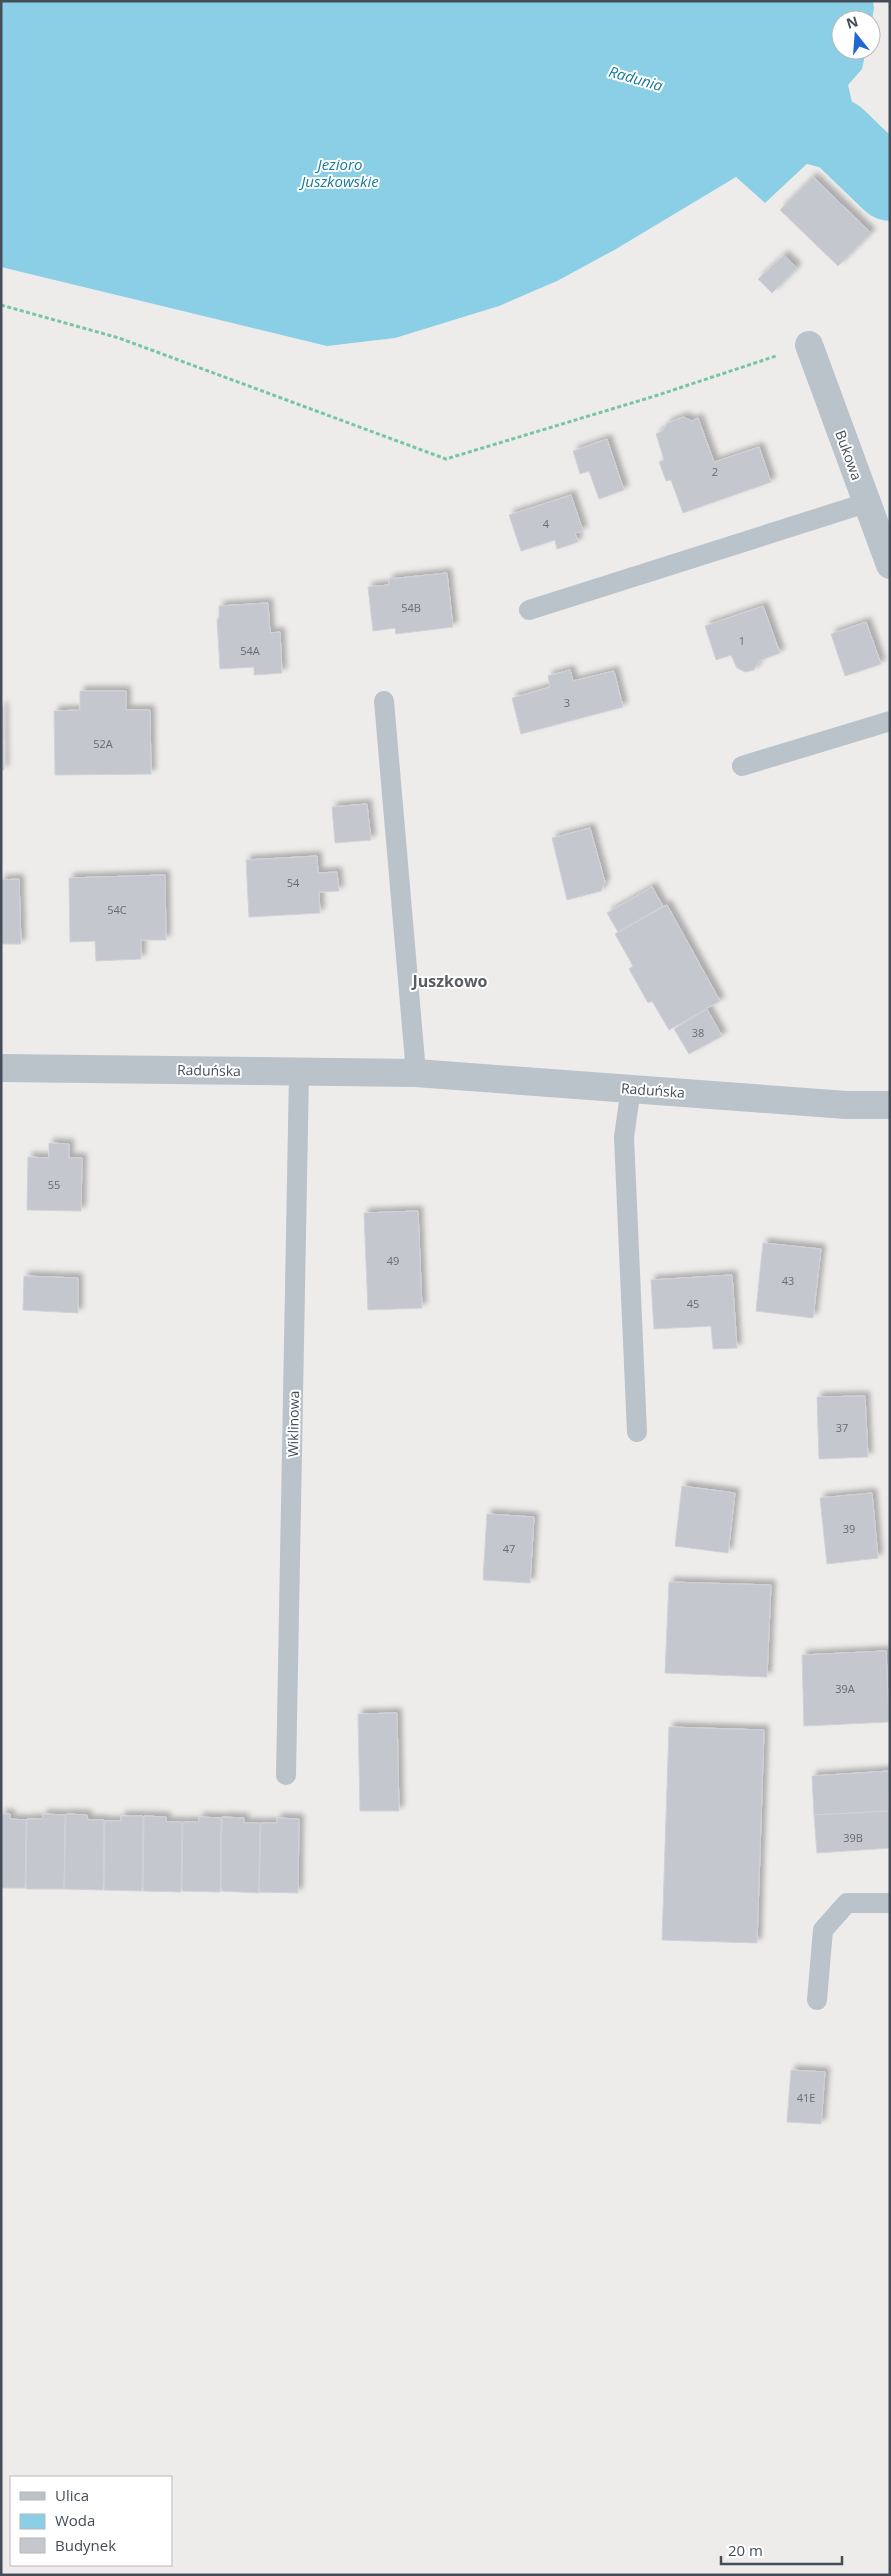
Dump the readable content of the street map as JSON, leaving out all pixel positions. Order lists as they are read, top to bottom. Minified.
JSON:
{"streets":{"street":["Bukowa","Raduńska"],"lane":["Wiklinowa"]},"crossings":[["Raduńska","Wiklinowa"]],"districts":["Juszkowo"],"water":["Radunia","Jezioro Juszkowskie"],"house_numbers":["2","4","54B","1","54A","3","52A","54","54C","38","55","49","43","45","37","39","47","39A","39B","41E"],"legend":["Ulica","Woda","Budynek"],"scale_bar":"20 m","north":"top"}
